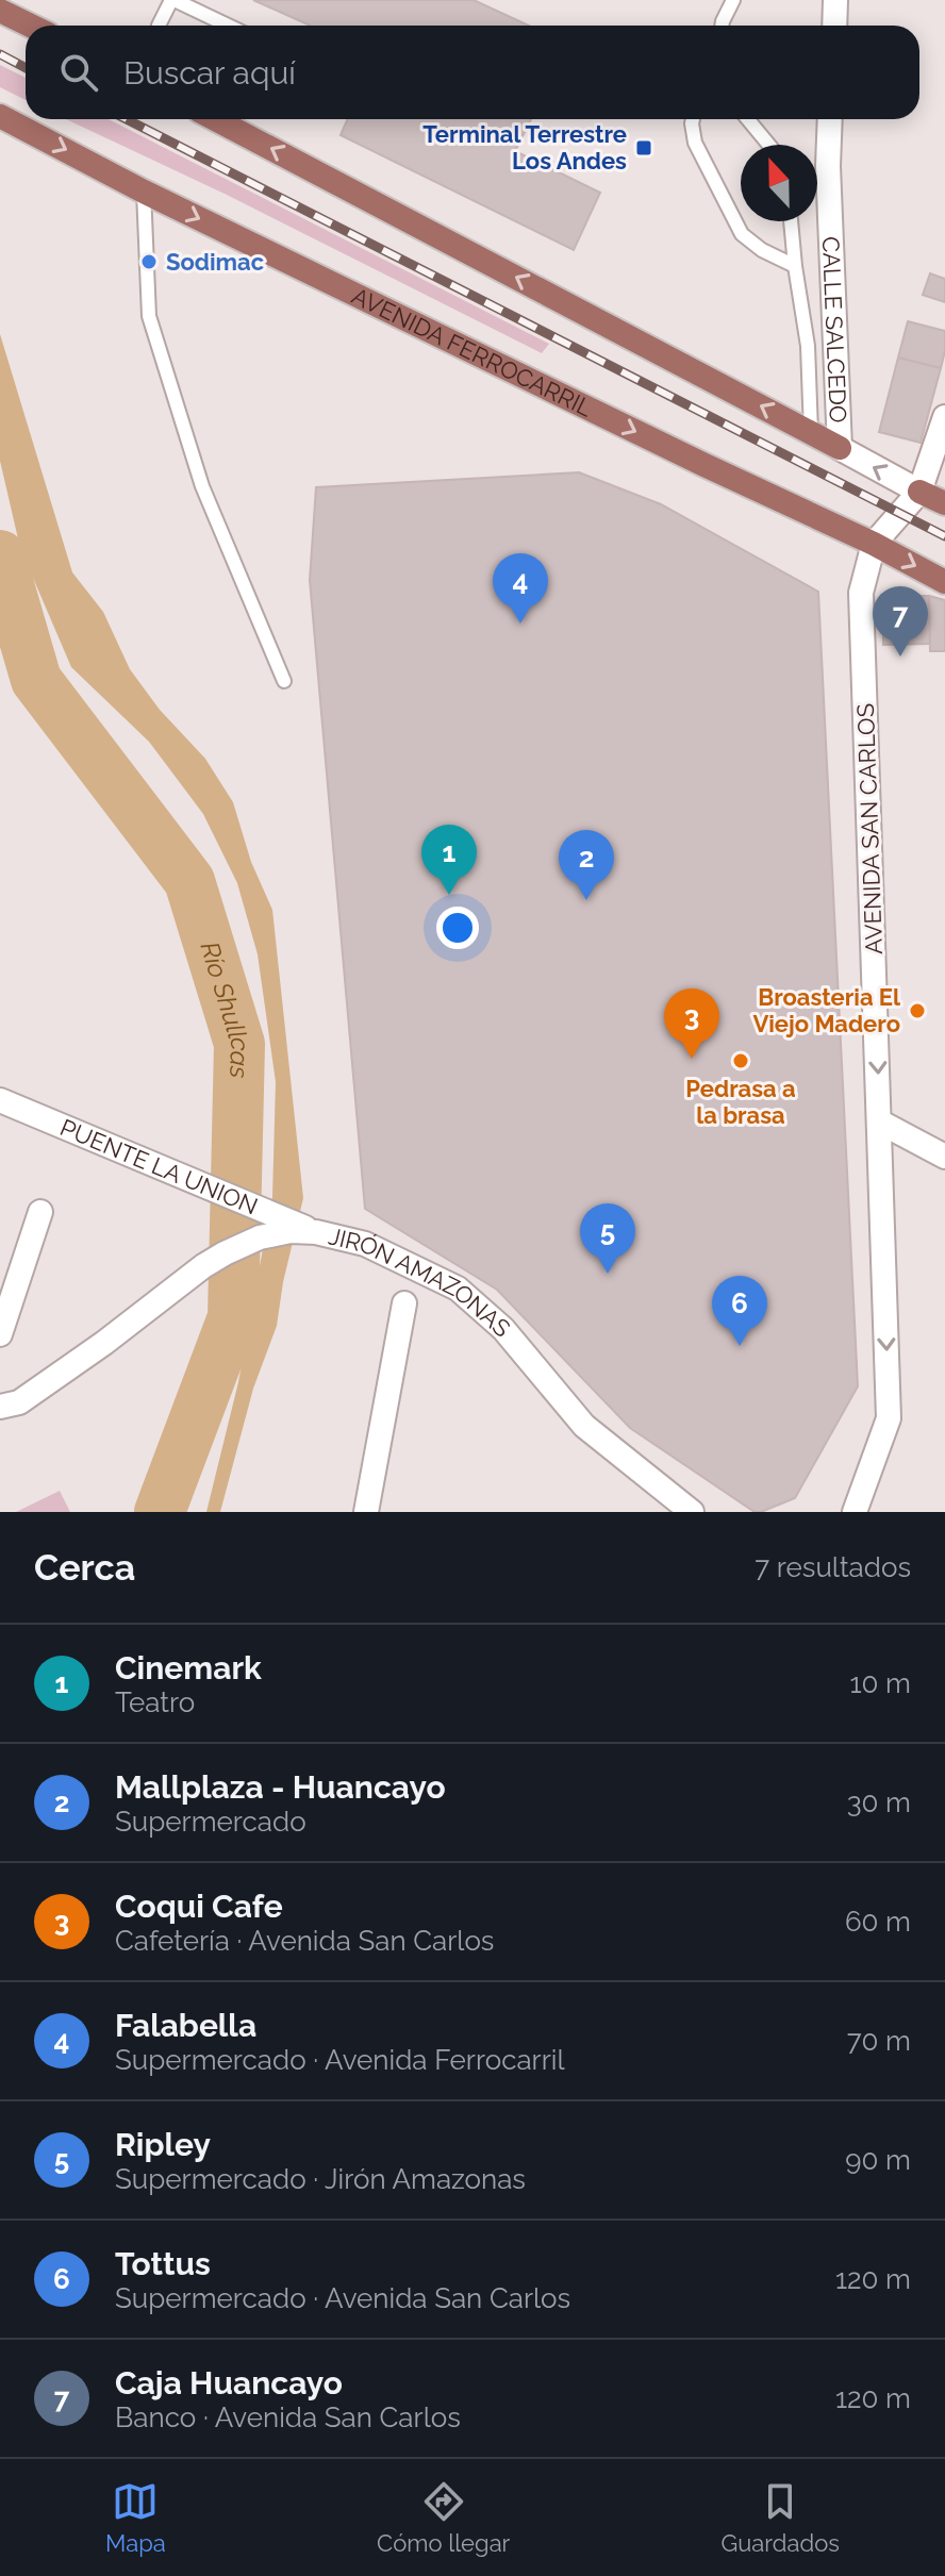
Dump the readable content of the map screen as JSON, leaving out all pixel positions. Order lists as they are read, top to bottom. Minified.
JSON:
{"streets":{"main road":["AVENIDA FERROCARRIL"],"street":["CALLE SALCEDO","AVENIDA SAN CARLOS","PUENTE LA UNION","JIRÓN AMAZONAS"]},"crossings":[["AVENIDA FERROCARRIL","AVENIDA SAN CARLOS"],["PUENTE LA UNION","JIRÓN AMAZONAS"]],"one_way":["AVENIDA SAN CARLOS"],"water":["Río Shullcas"],"places":{"transit":["Terminal Terrestre Los Andes"],"other":["Sodimac","Broasteria El Viejo Madero","Pedrasa a la brasa"]},"north":"top","page":{"search":"Buscar aquí","pins":["4","7","1","2","3","5","6"],"heading":["Cerca","7 resultados"],"list":[{"mark":"1","name":"Cinemark","note":"Teatro","value":"10 m"},{"mark":"2","name":"Mallplaza - Huancayo","note":"Supermercado","value":"30 m"},{"mark":"3","name":"Coqui Cafe","note":"Cafetería · Avenida San Carlos","value":"60 m"},{"mark":"4","name":"Falabella","note":"Supermercado · Avenida Ferrocarril","value":"70 m"},{"mark":"5","name":"Ripley","note":"Supermercado · Jirón Amazonas","value":"90 m"},{"mark":"6","name":"Tottus","note":"Supermercado · Avenida San Carlos","value":"120 m"},{"mark":"7","name":"Caja Huancayo","note":"Banco · Avenida San Carlos","value":"120 m"}],"nav":["Mapa","Cómo llegar","Guardados"]}}
